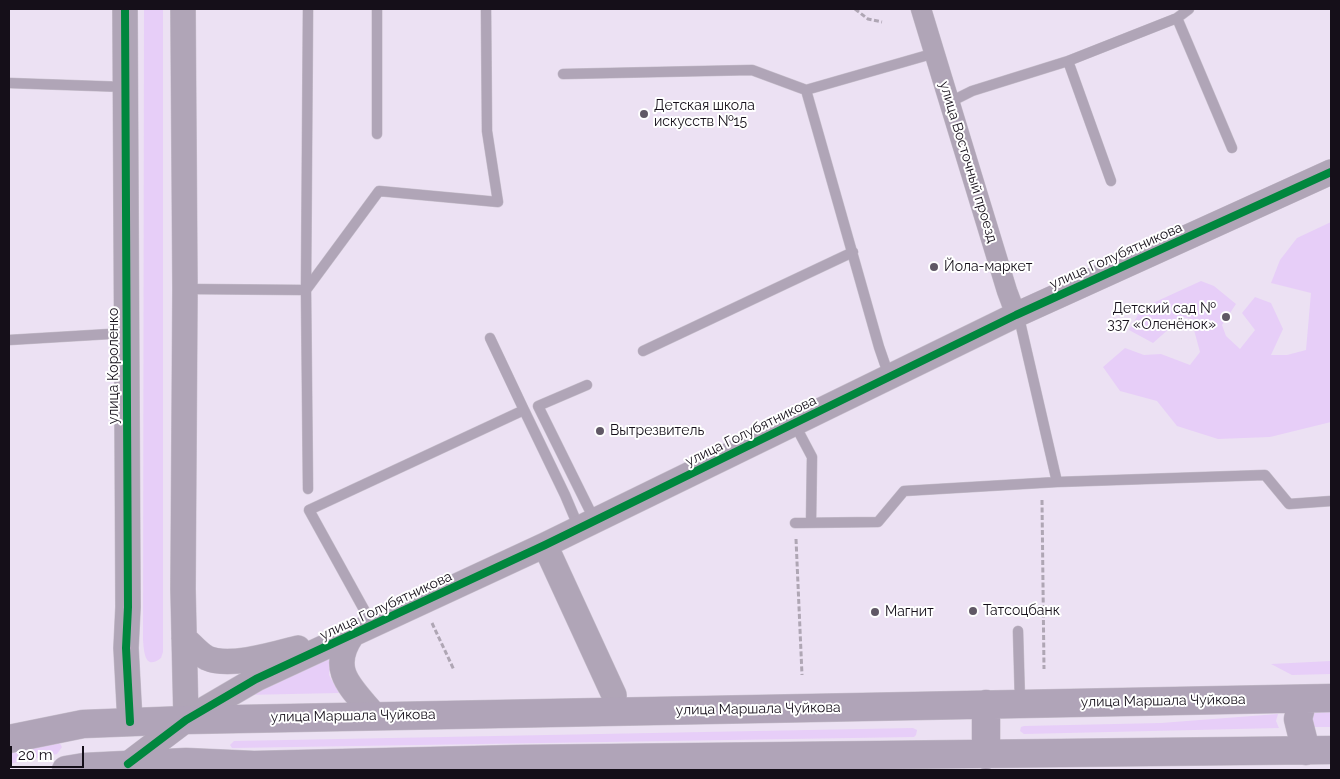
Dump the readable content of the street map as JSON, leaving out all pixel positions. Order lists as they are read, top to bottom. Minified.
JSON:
{"streets":{"main road":["улица Короленко","улица Маршала Чуйкова"],"street":["улица Восточный проезд","улица Голубятникова"]},"crossings":[["улица Восточный проезд","улица Голубятникова"],["улица Голубятникова","улица Короленко"],["улица Голубятникова","улица Маршала Чуйкова"],["улица Короленко","улица Маршала Чуйкова"]],"places":["Детская школа искусств №15","Йола-маркет","Детский сад № 337 «Оленёнок»","Вытрезвитель","Татсоцбанк","Магнит"],"scale_bar":"20 m"}
